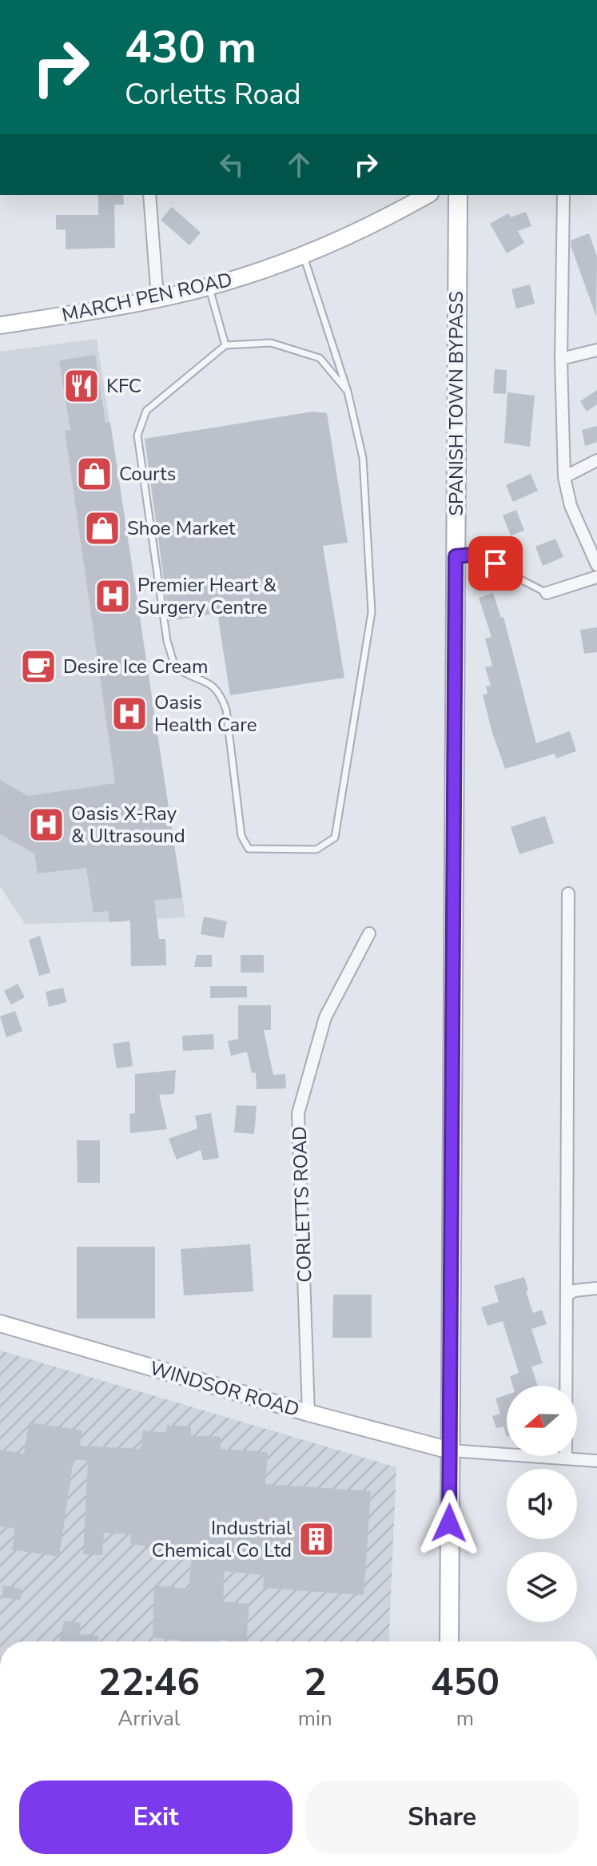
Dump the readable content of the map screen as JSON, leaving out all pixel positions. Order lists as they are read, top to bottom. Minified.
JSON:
{"streets":{"main road":["MARCH PEN ROAD","SPANISH TOWN BYPASS","WINDSOR ROAD"],"street":["CORLETTS ROAD"]},"crossings":[["SPANISH TOWN BYPASS","WINDSOR ROAD"],["CORLETTS ROAD","WINDSOR ROAD"]],"places":{"restaurant":["KFC"],"shop":["Courts","Shoe Market"],"hospital":["Premier Heart & Surgery Centre","Oasis Health Care","Oasis X-Ray & Ultrasound"],"cafe":["Desire Ice Cream"],"building":["Industrial Chemical Co Ltd"]},"north":"left","page":{"turn":["430 m","Corletts Road"],"eta":["22:46","Arrival","2","min","450","m"],"buttons":["Exit","Share"]}}
